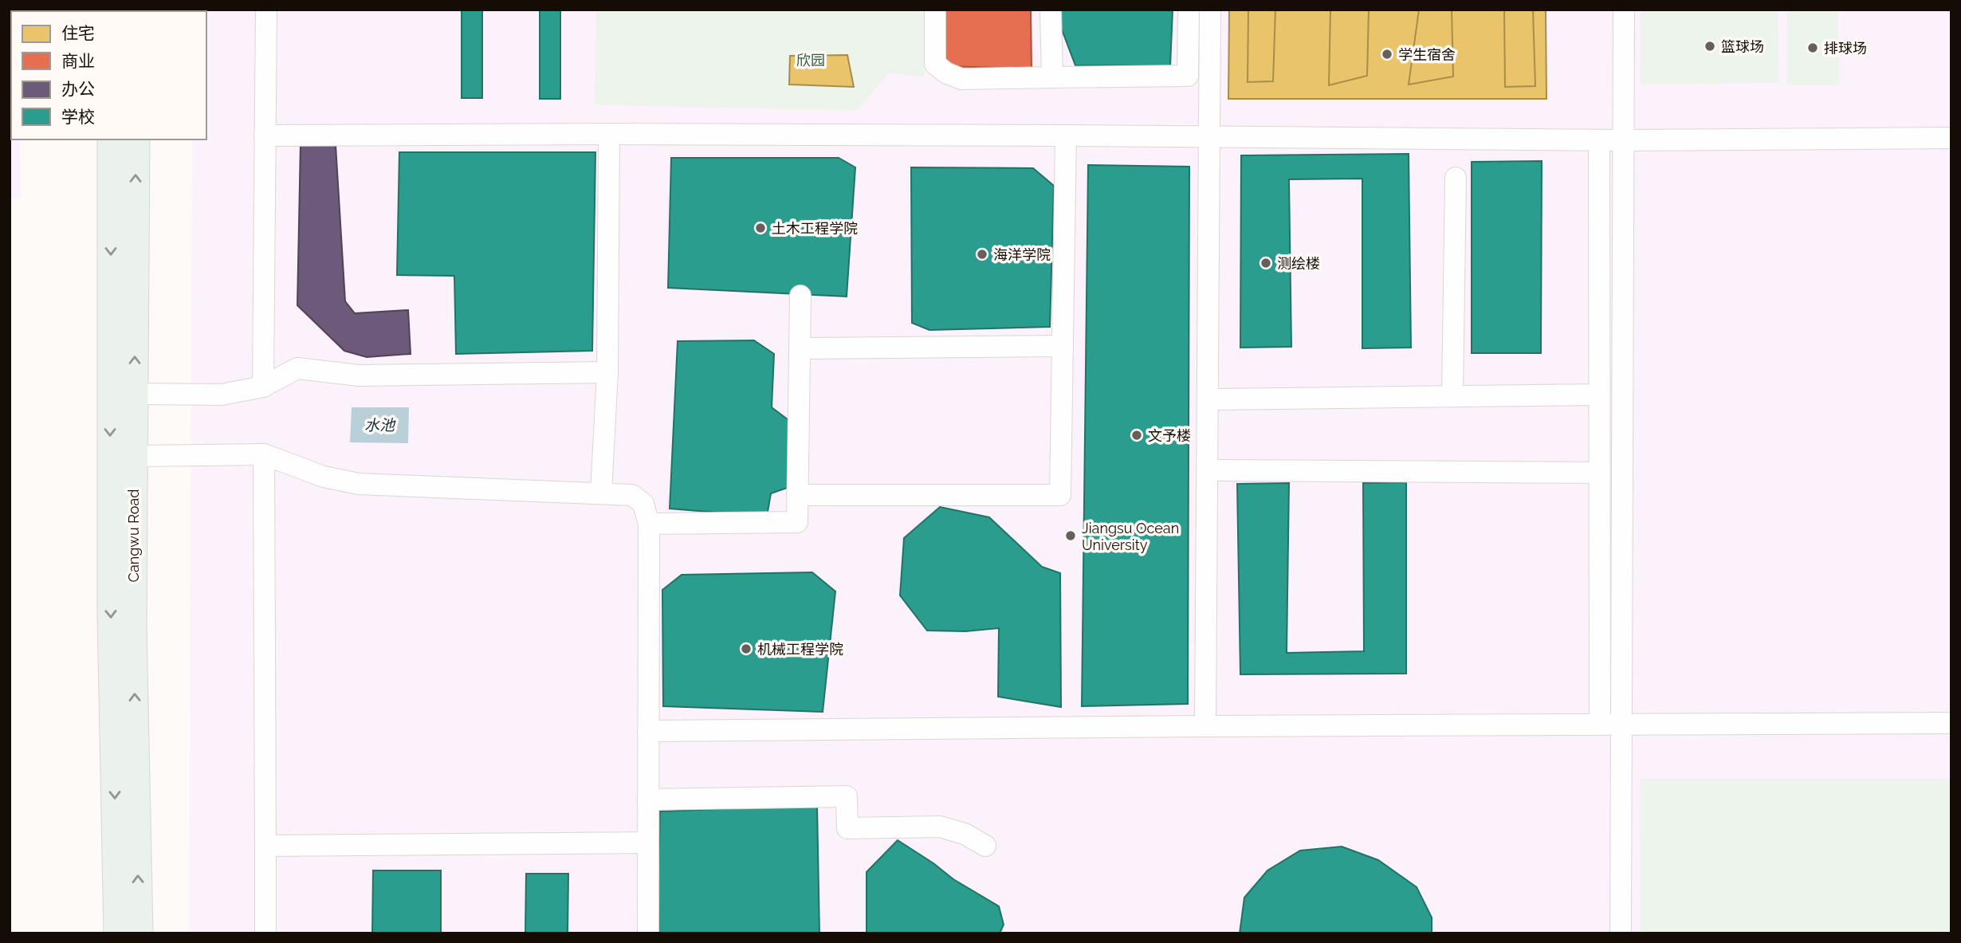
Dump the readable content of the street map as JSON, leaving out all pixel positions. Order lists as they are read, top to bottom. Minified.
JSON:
{"streets":{"main road":["Cangwu Road"]},"water":["水池"],"parks":["欣园"],"places":["篮球场","排球场","学生宿舍","土木工程学院","海洋学院","测绘楼","文予楼","Jiangsu Ocean University","机械工程学院"],"legend":["住宅","商业","办公","学校"]}
